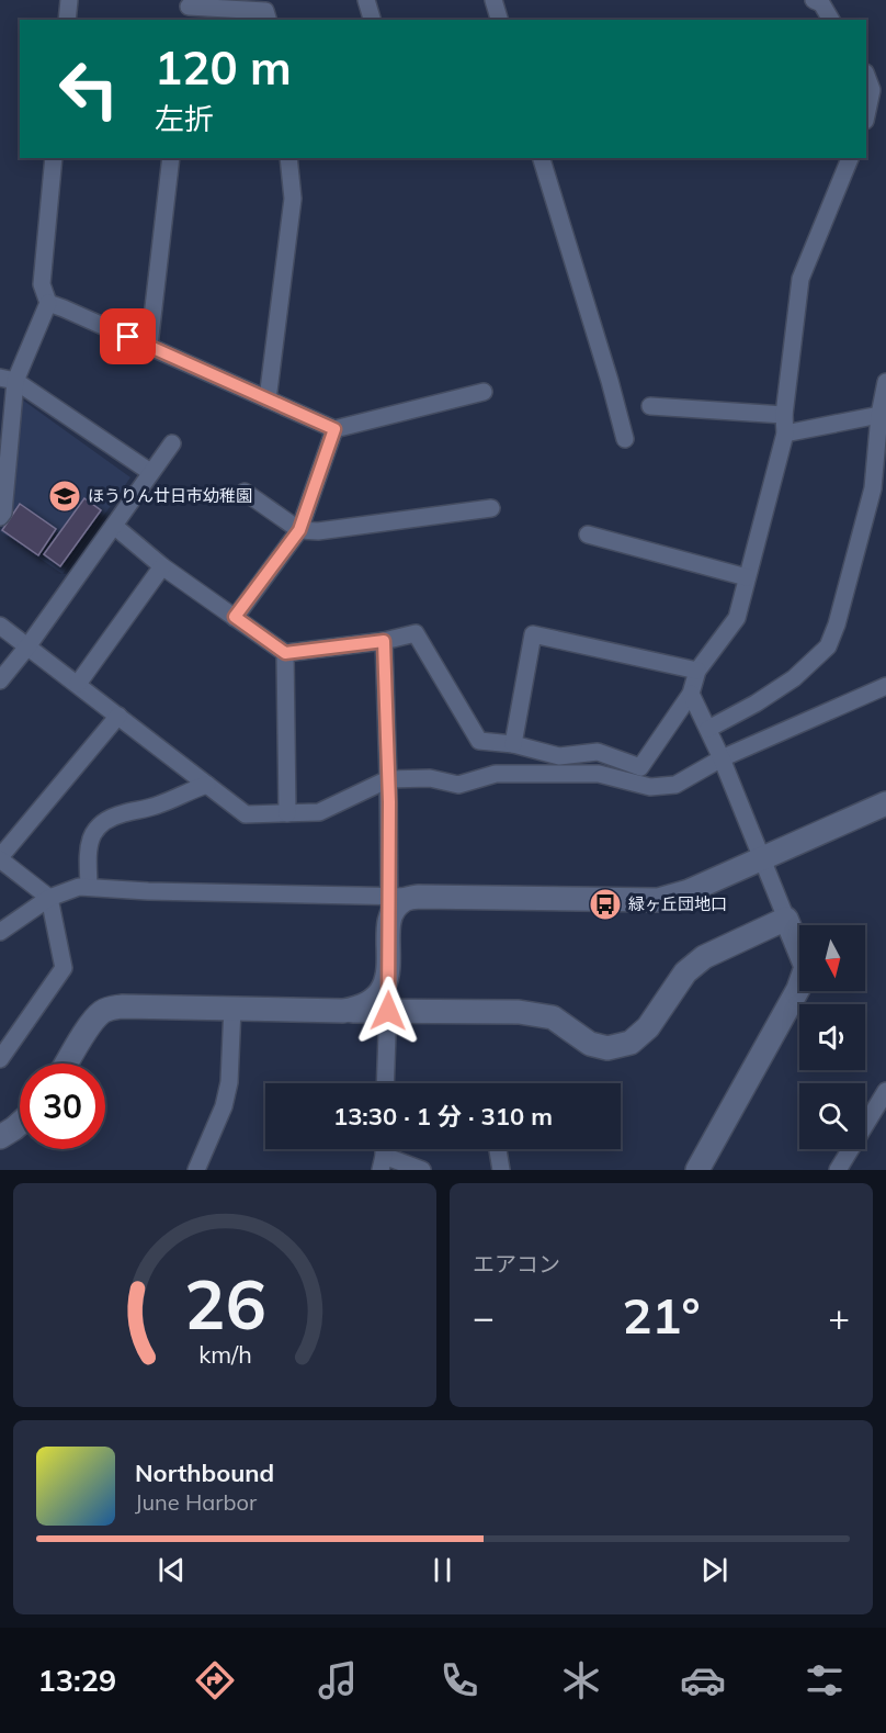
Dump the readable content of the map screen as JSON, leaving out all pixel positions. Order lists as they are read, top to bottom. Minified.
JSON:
{"places":{"school or university":["ほうりん廿日市幼稚園"],"bus stop":["緑ヶ丘団地口"]},"north":"bottom","page":{"turn":["120 m","左折"],"limit":"30","trip":"13:30 · 1 分 · 310 m","tile":"エアコン","heat":["−","21°","+"],"song":["Northbound","June Harbor"],"tabs":"13:29","gauge":["26","km/h"]}}
